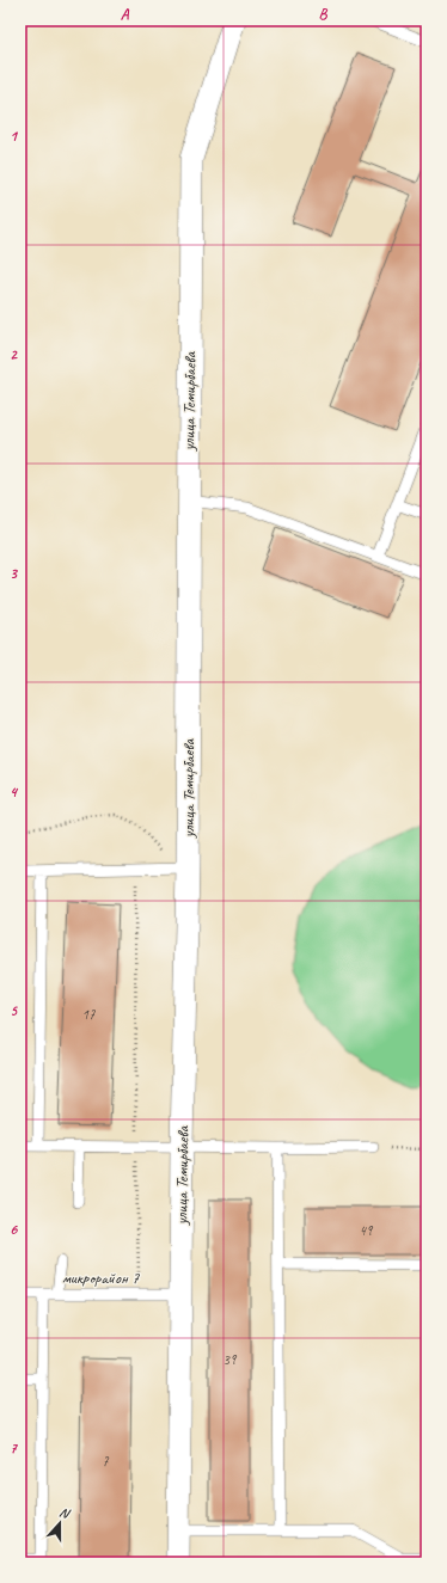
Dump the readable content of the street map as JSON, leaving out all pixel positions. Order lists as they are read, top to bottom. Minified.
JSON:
{"streets":{"street":["улица Темирбаева"],"lane":["микрорайон 7"]},"crossings":[["улица Темирбаева","микрорайон 7"]],"house_numbers":["17","49","39","7"],"north":"top","grid":{"columns":["A","B"],"rows":["1","2","3","4","5","6","7"]}}
